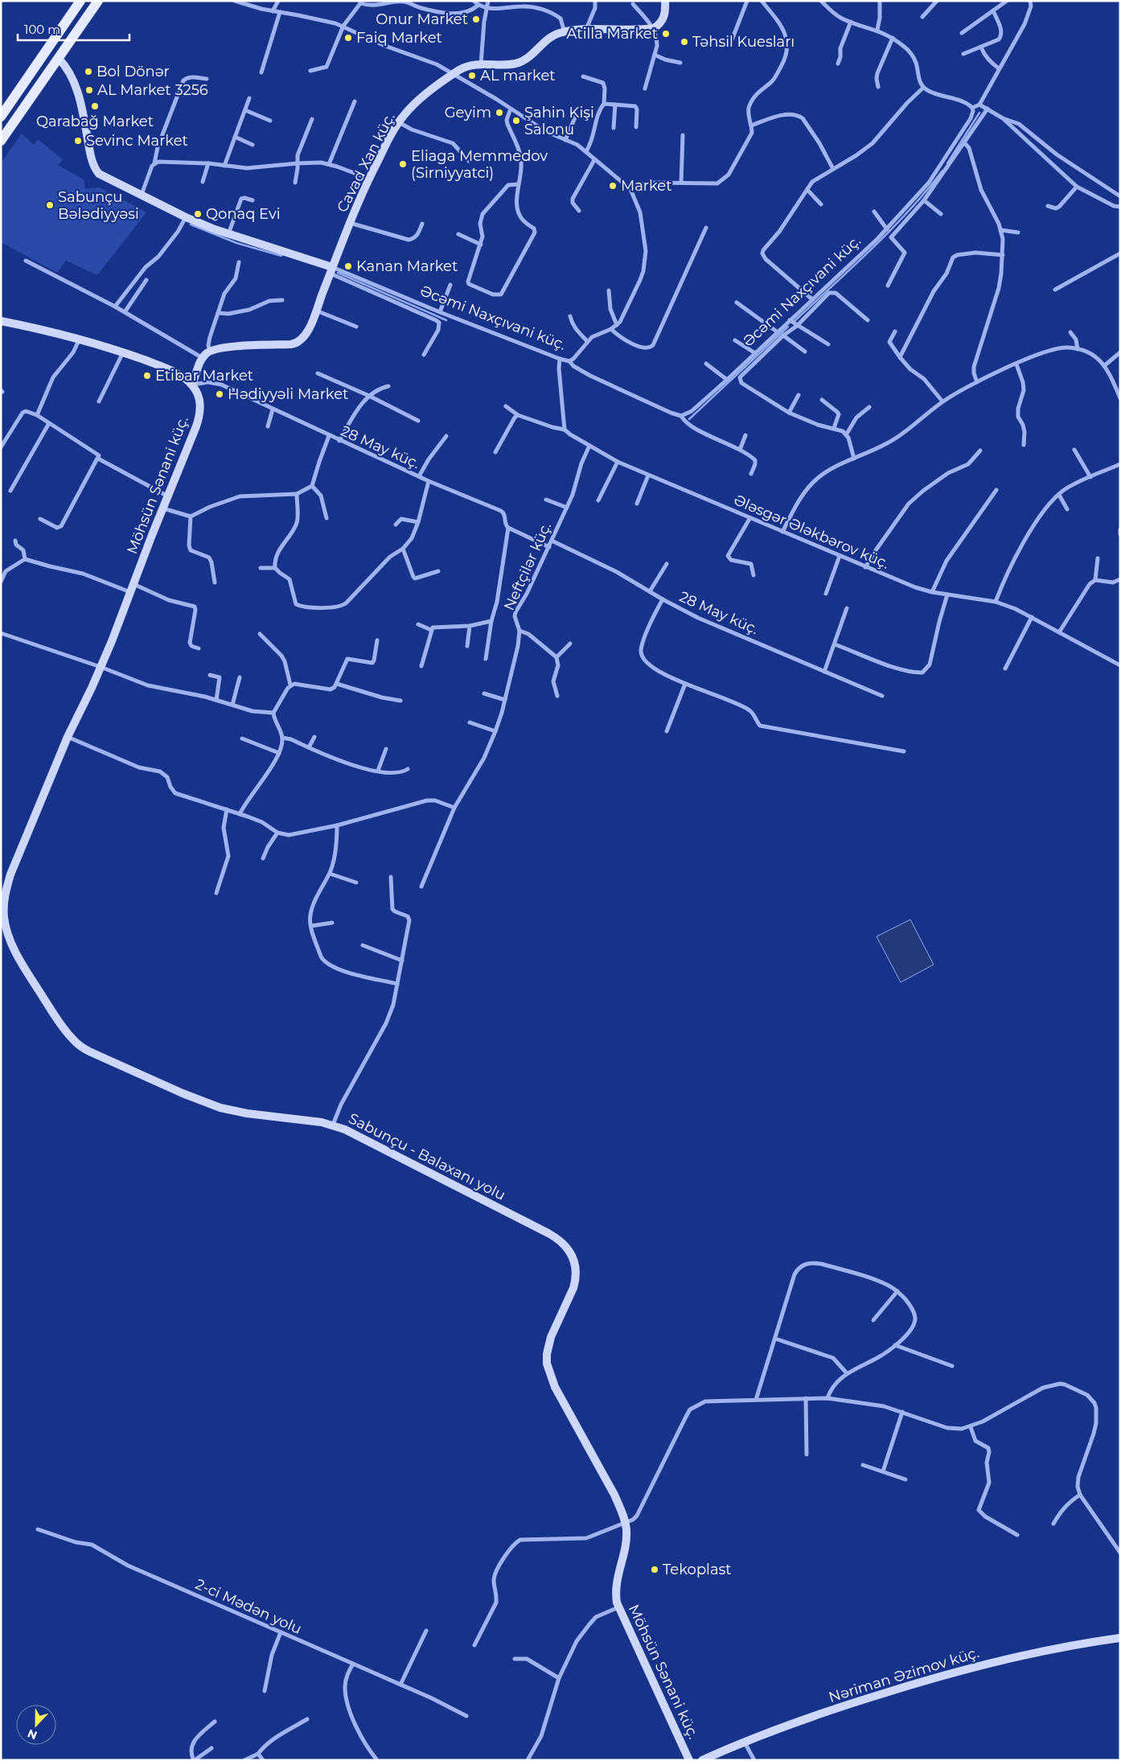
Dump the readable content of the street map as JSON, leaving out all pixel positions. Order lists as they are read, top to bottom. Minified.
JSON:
{"streets":{"street":["Cavad Xan küç.","Əcəmi Naxçıvani küç.","28 May küç.","Möhsün Sənani küç.","Ələsgər Ələkbərov küç.","Neftçilər küç.","Sabunçu - Balaxanı yolu","2-ci Mədən yolu","Nəriman Əzimov küç."]},"crossings":[["Cavad Xan küç.","Əcəmi Naxçıvani küç."],["28 May küç.","Möhsün Sənani küç."],["28 May küç.","Neftçilər küç."],["Möhsün Sənani küç.","Sabunçu - Balaxanı yolu"],["Ələsgər Ələkbərov küç.","Neftçilər küç."]],"places":["Onur Market","Atilla Market","Faiq Market","Təhsil Kuesları","Bol Dönər","AL market","AL Market 3256","Qarabağ Market","Geyim","Şahin Kişi Salonu","Sevinc Market","Eliaga Memmedov (Sirniyyatci)","Market","Sabunçu Bələdiyyəsi","Qonaq Evi","Kanan Market","Etibar Market","Hədiyyəli Market","Tekoplast"],"scale_bar":"100 m","north":"bottom"}
